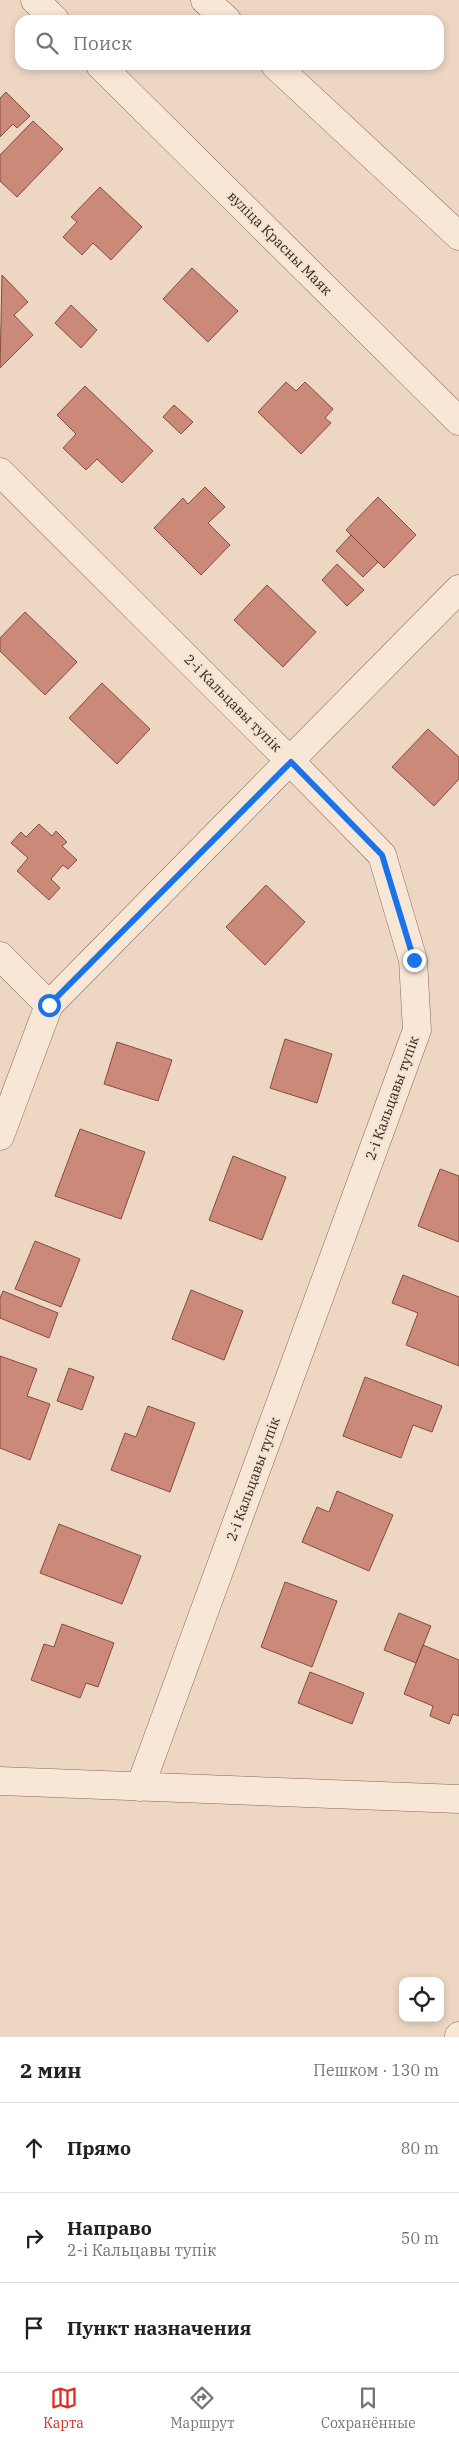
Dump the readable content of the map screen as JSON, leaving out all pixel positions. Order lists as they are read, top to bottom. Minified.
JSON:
{"streets":{"street":["вуліца Красны Маяк","2-і Кальцавы тупік"]},"page":{"search":"Поиск","heading":["2 мин","Пешком · 130 m"],"list":[["Прямо","80 m"],["Направо","2-і Кальцавы тупік","50 m"],"Пункт назначения"],"nav":["Карта","Маршрут","Сохранённые"]}}
